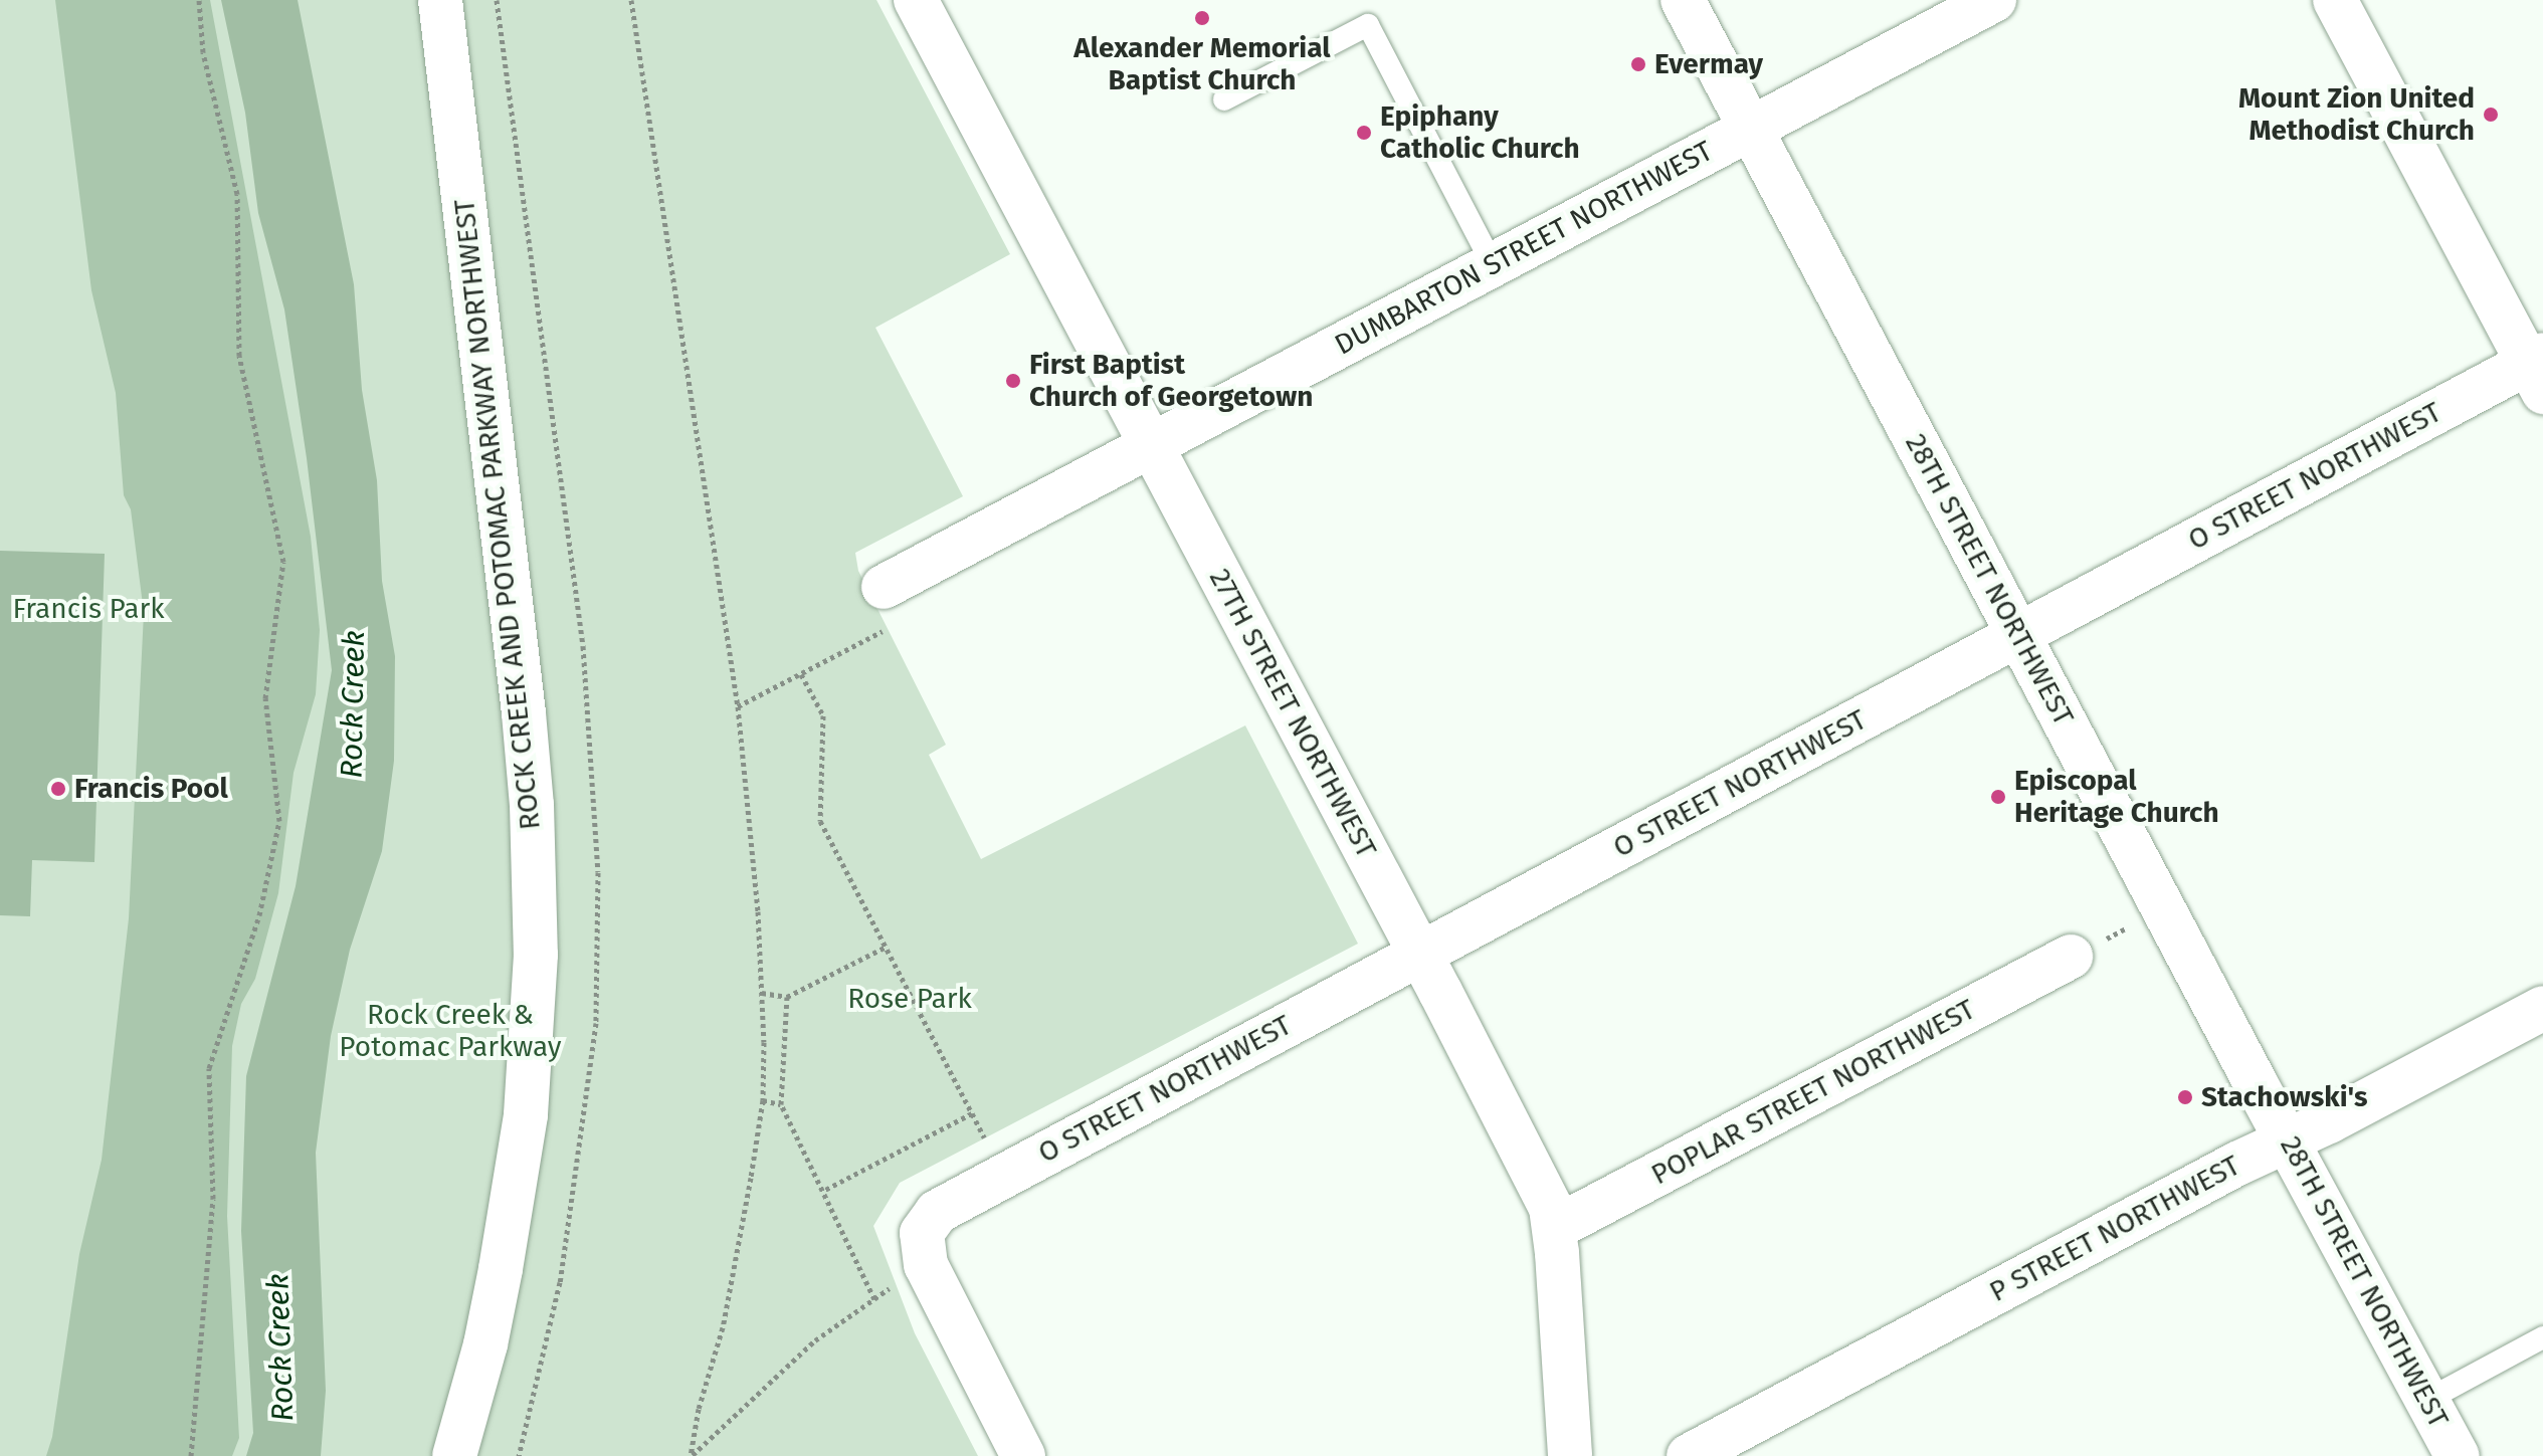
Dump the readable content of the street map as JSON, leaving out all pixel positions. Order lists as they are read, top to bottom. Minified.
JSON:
{"streets":{"street":["DUMBARTON STREET NORTHWEST","O STREET NORTHWEST","ROCK CREEK AND POTOMAC PARKWAY NORTHWEST","28TH STREET NORTHWEST","27TH STREET NORTHWEST","POPLAR STREET NORTHWEST","P STREET NORTHWEST"]},"crossings":[["DUMBARTON STREET NORTHWEST","28TH STREET NORTHWEST"],["DUMBARTON STREET NORTHWEST","27TH STREET NORTHWEST"],["O STREET NORTHWEST","28TH STREET NORTHWEST"],["O STREET NORTHWEST","27TH STREET NORTHWEST"],["28TH STREET NORTHWEST","P STREET NORTHWEST"],["27TH STREET NORTHWEST","POPLAR STREET NORTHWEST"]],"water":["Rock Creek"],"parks":["Francis Park","Rose Park","Rock Creek & Potomac Parkway"],"places":["Alexander Memorial Baptist Church","Evermay","Mount Zion United Methodist Church","Epiphany Catholic Church","First Baptist Church of Georgetown","Francis Pool","Episcopal Heritage Church","Stachowski's"]}
